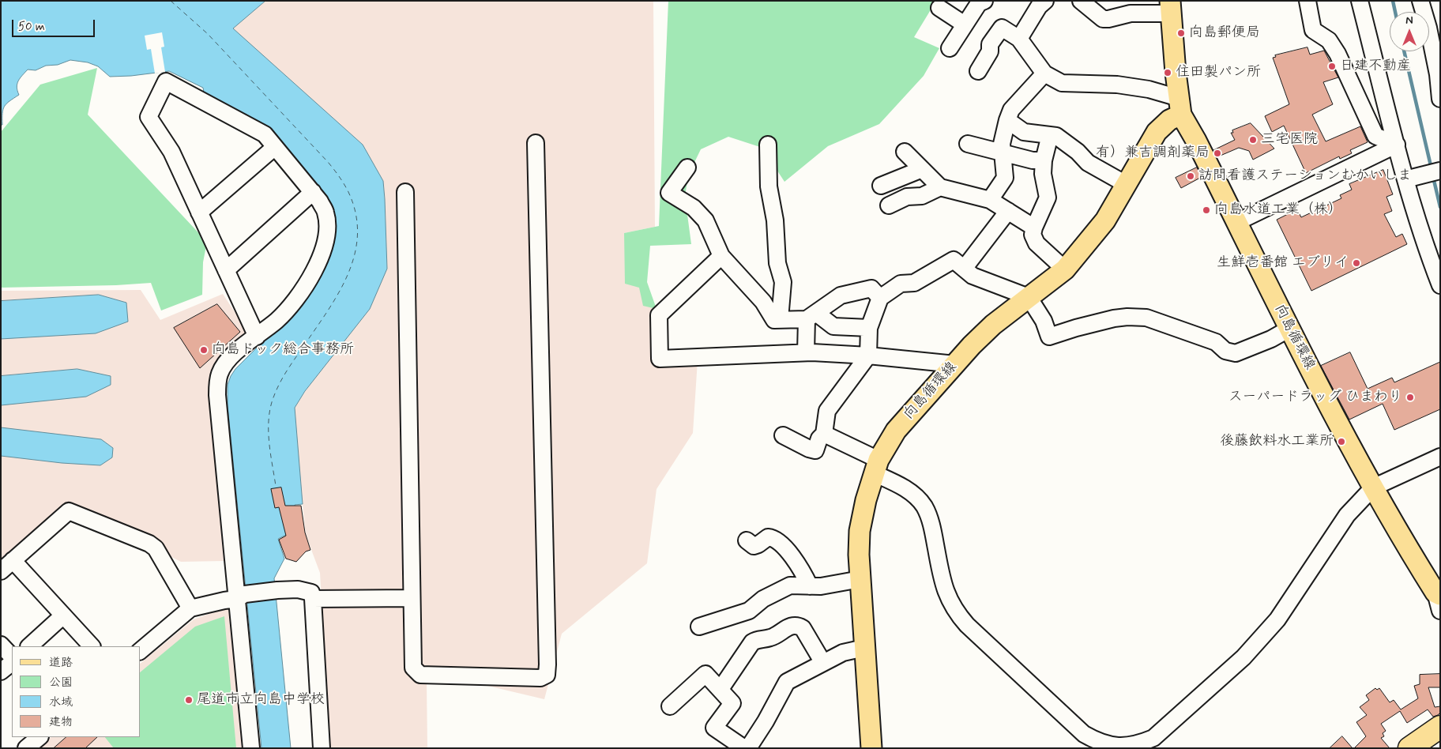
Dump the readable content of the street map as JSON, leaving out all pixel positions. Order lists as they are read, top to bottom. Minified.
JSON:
{"streets":{"main road":["向島循環線"]},"places":["向島郵便局","日建不動産","住田製パン所","三宅医院","有）兼吉調剤薬局","訪問看護ステーションむかいしま","向島水道工業（株）","生鮮壱番館 エブリイ","向島ドック総合事務所","スーパードラッグ ひまわり","後藤飲料水工業所","尾道市立向島中学校"],"legend":["道路","公園","水域","建物"],"scale_bar":"50 m","north":"top"}
